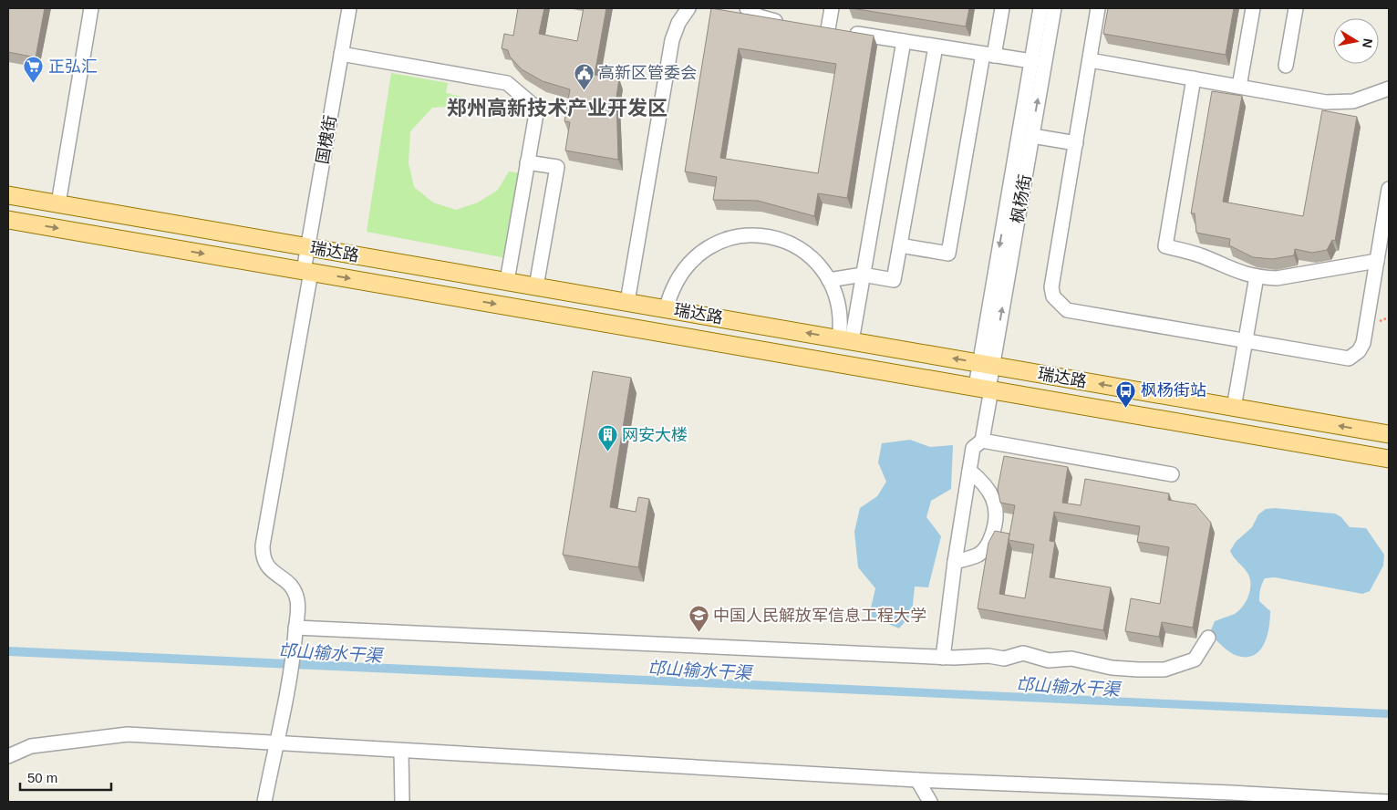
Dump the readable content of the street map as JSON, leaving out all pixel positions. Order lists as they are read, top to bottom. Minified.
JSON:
{"streets":{"main road":["瑞达路"],"street":["国槐街","枫杨街"]},"crossings":[["国槐街","瑞达路"],["枫杨街","瑞达路"]],"districts":["郑州高新技术产业开发区"],"water":["邙山输水干渠"],"places":{"supermarket":["正弘汇"],"public building":["高新区管委会"],"bus stop":["枫杨街站"],"building":["网安大楼"],"school or university":["中国人民解放军信息工程大学"]},"scale_bar":"50 m","north":"right"}
